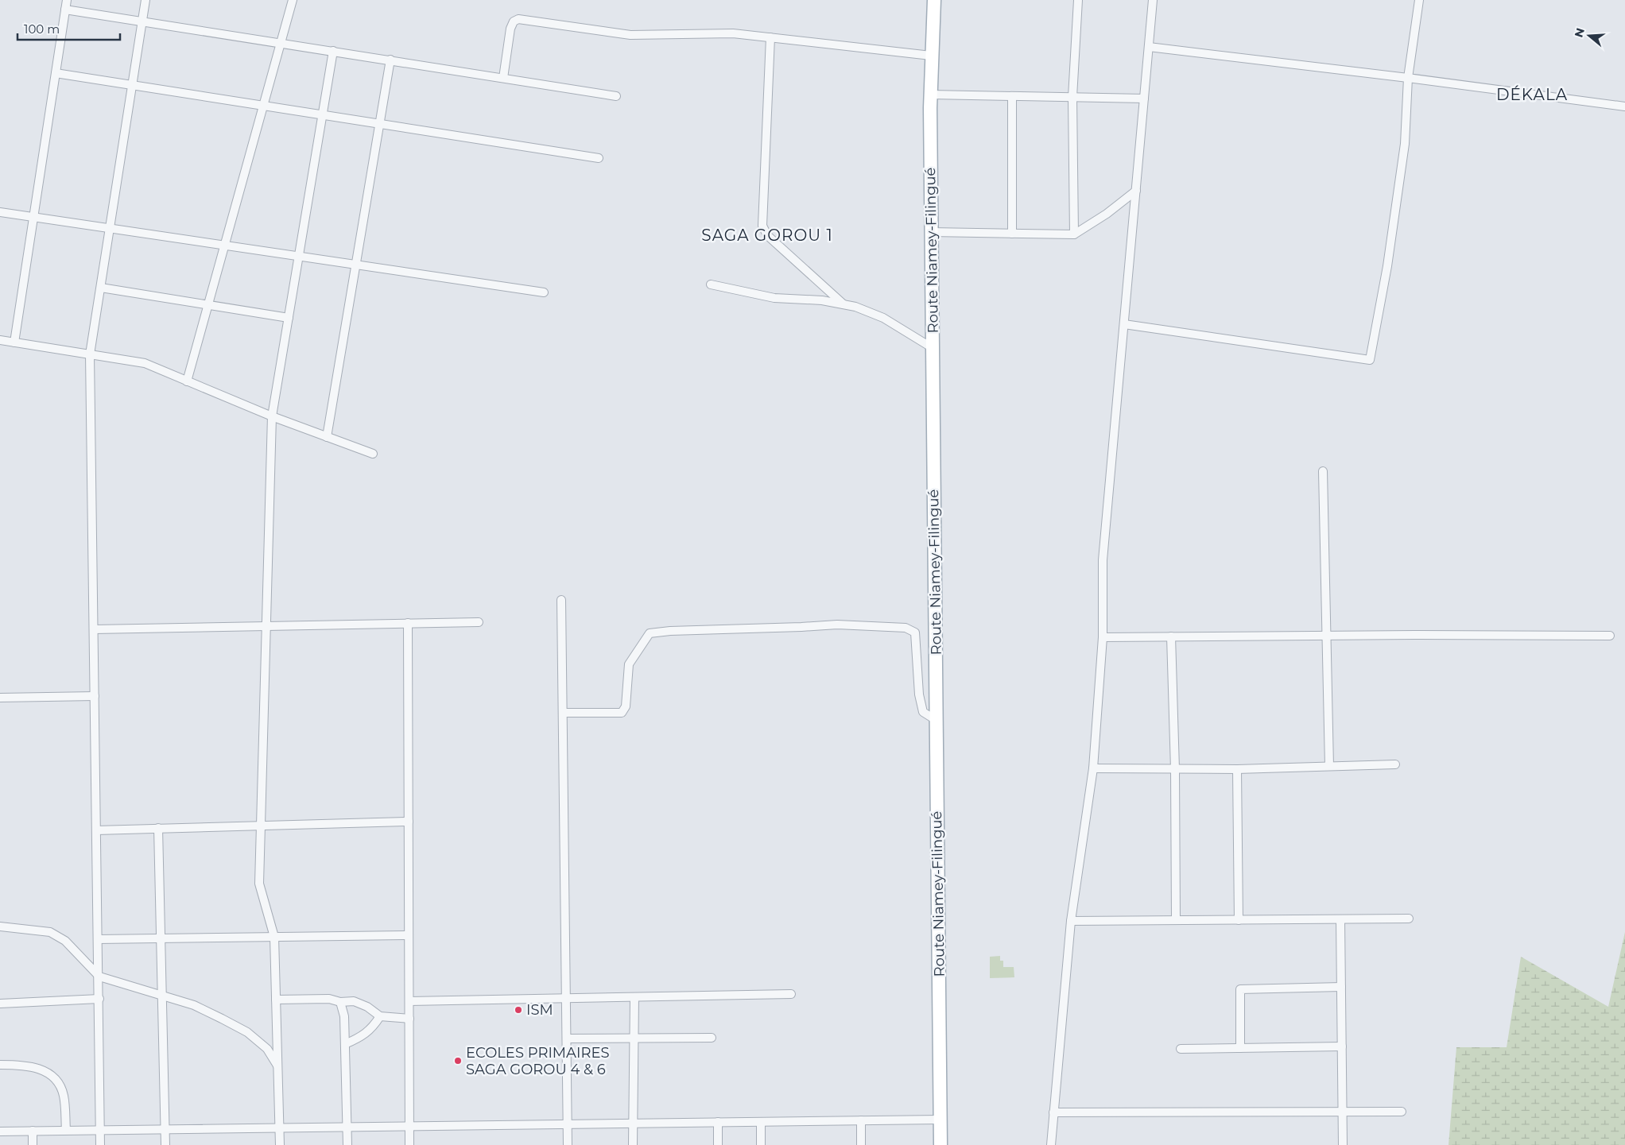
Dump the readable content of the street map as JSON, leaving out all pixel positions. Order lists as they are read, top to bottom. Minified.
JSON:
{"streets":{"main road":["Route Niamey-Filingué"]},"districts":["DÉKALA","SAGA GOROU 1"],"places":["ISM","ECOLES PRIMAIRES SAGA GOROU 4 & 6"],"scale_bar":"100 m","north":"left"}
